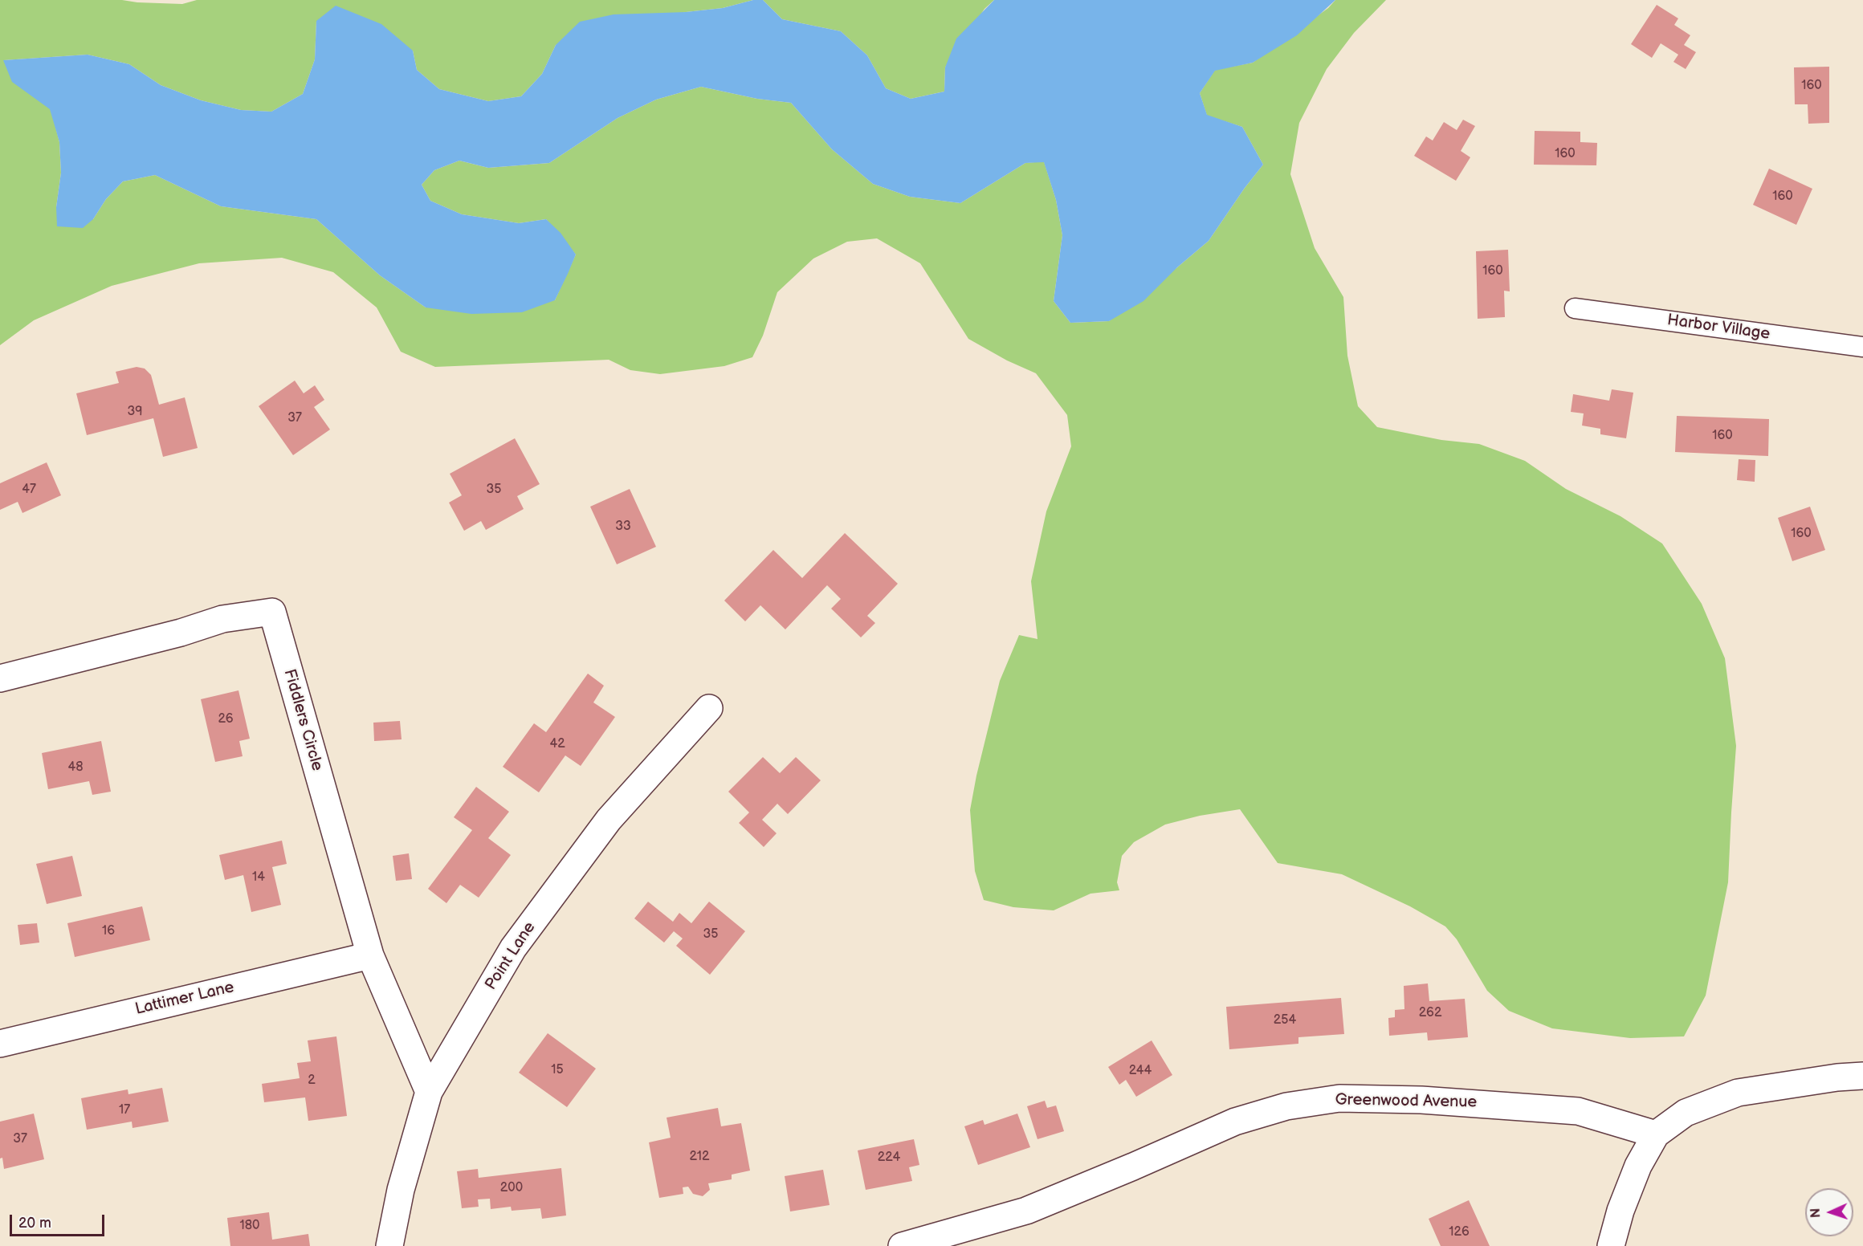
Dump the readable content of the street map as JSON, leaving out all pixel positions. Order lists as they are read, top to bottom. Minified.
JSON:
{"streets":{"street":["Fiddlers Circle","Point Lane","Lattimer Lane","Greenwood Avenue"],"lane":["Harbor Village"]},"crossings":[["Fiddlers Circle","Point Lane"],["Fiddlers Circle","Lattimer Lane"]],"house_numbers":["160","160","160","160","39","37","160","47","35","33","160","26","42","48","14","16","35","262","254","15","244","2","17","37","212","224","200","180","126"],"scale_bar":"20 m","north":"left"}
